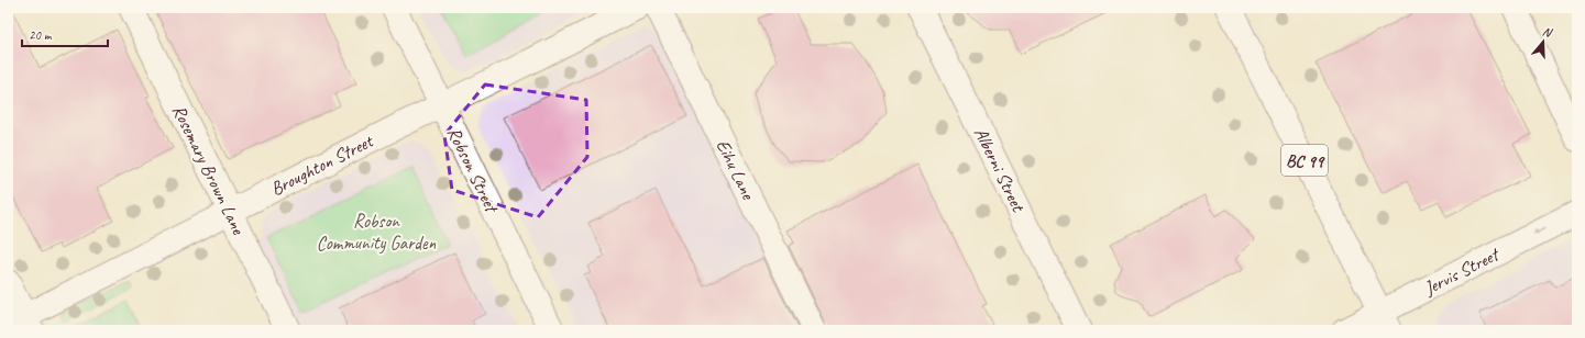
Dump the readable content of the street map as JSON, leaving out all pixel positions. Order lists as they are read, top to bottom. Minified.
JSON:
{"streets":{"main road":["BC 99","Broughton Street","Rosemary Brown Lane","Robson Street","Eihu Lane","Alberni Street","Jervis Street"]},"crossings":[["BC 99","Jervis Street"],["Broughton Street","Rosemary Brown Lane"],["Broughton Street","Robson Street"]],"one_way":["Jervis Street"],"parks":["Robson Community Garden"],"scale_bar":"20 m","north":"top"}
